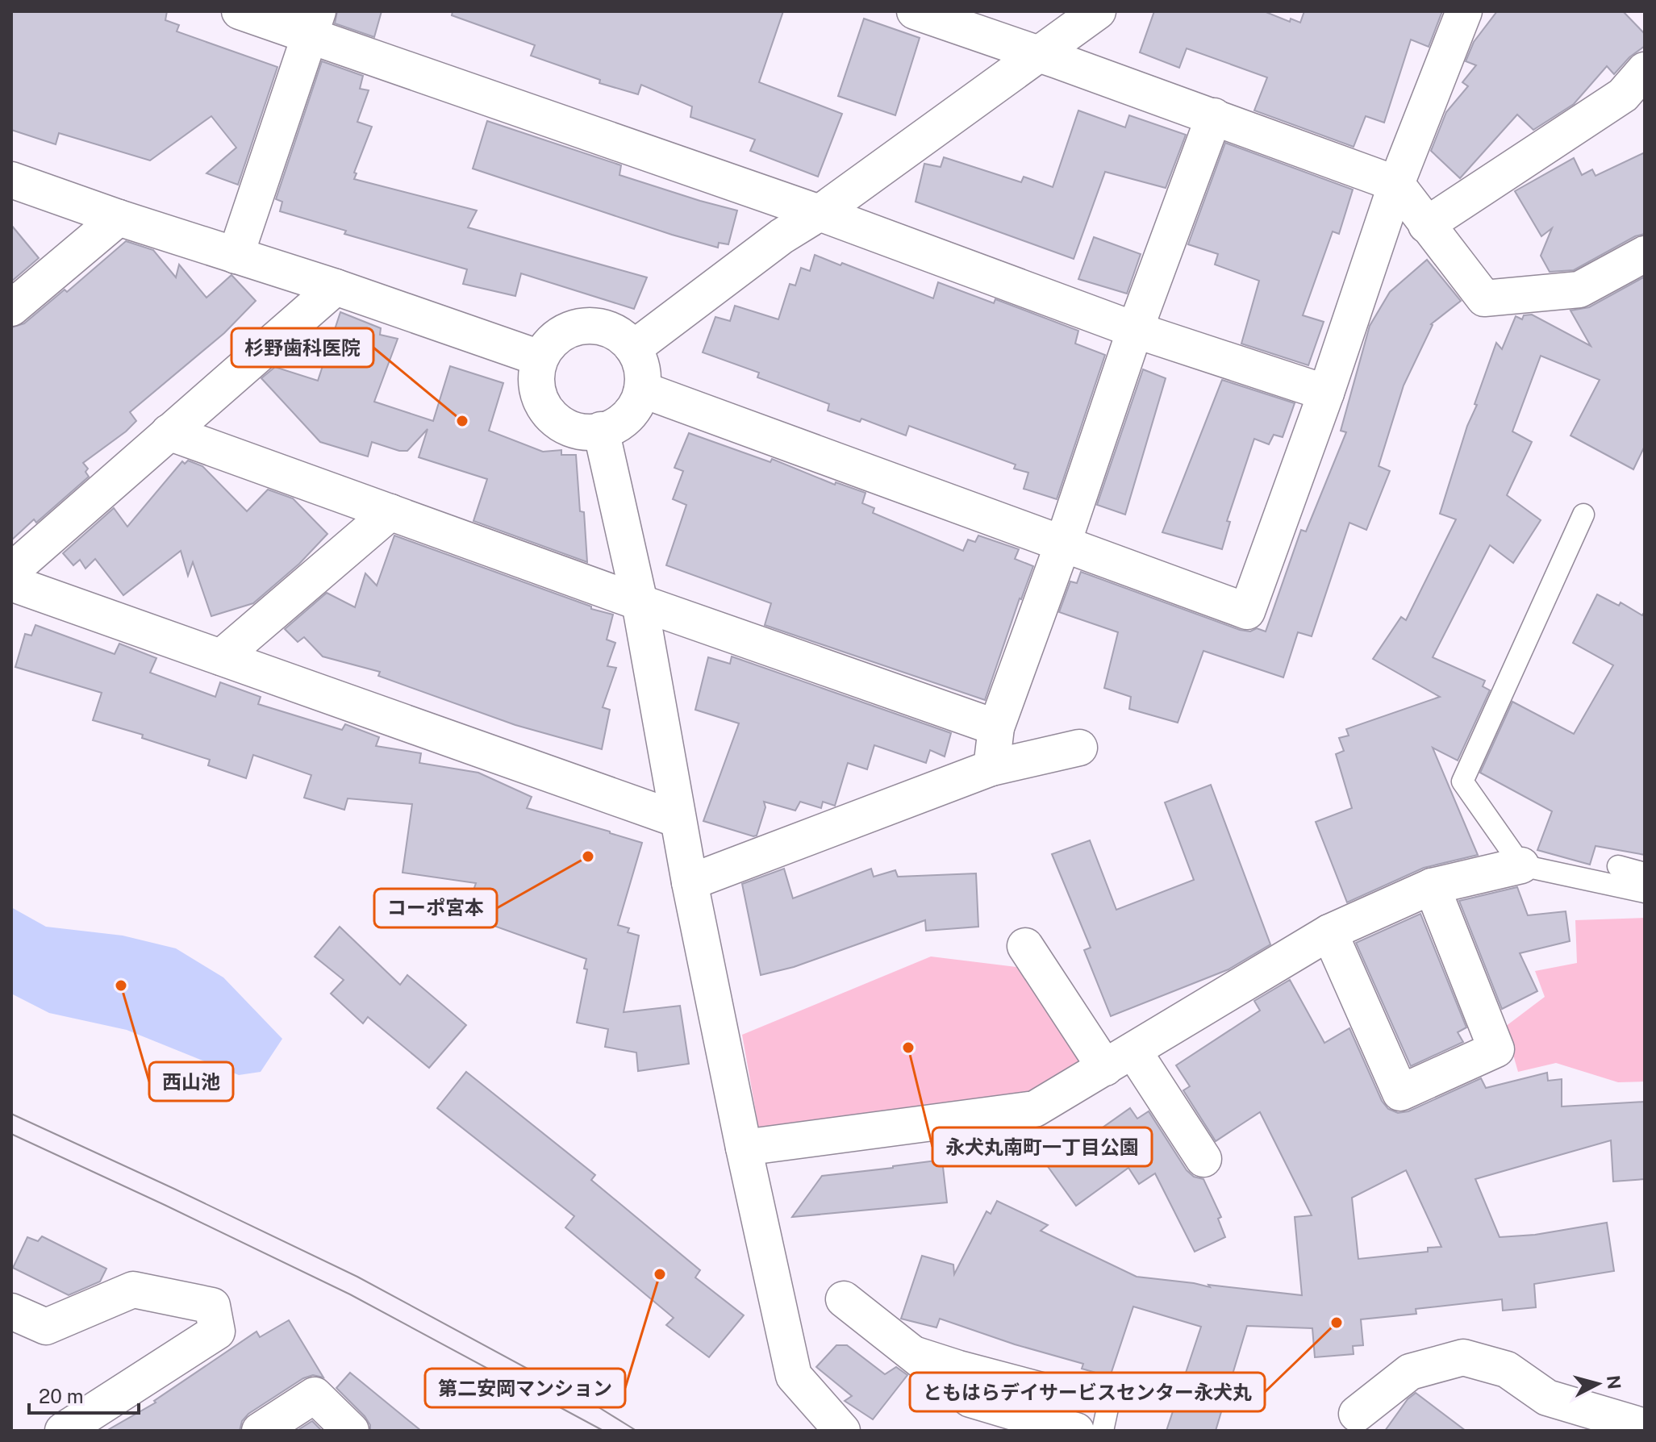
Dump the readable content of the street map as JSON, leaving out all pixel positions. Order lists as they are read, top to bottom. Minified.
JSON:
{"places":["杉野歯科医院","コーポ宮本","西山池","永犬丸南町一丁目公園","第二安岡マンション","ともはらデイサービスセンター永犬丸"],"scale_bar":"20 m","north":"right"}
